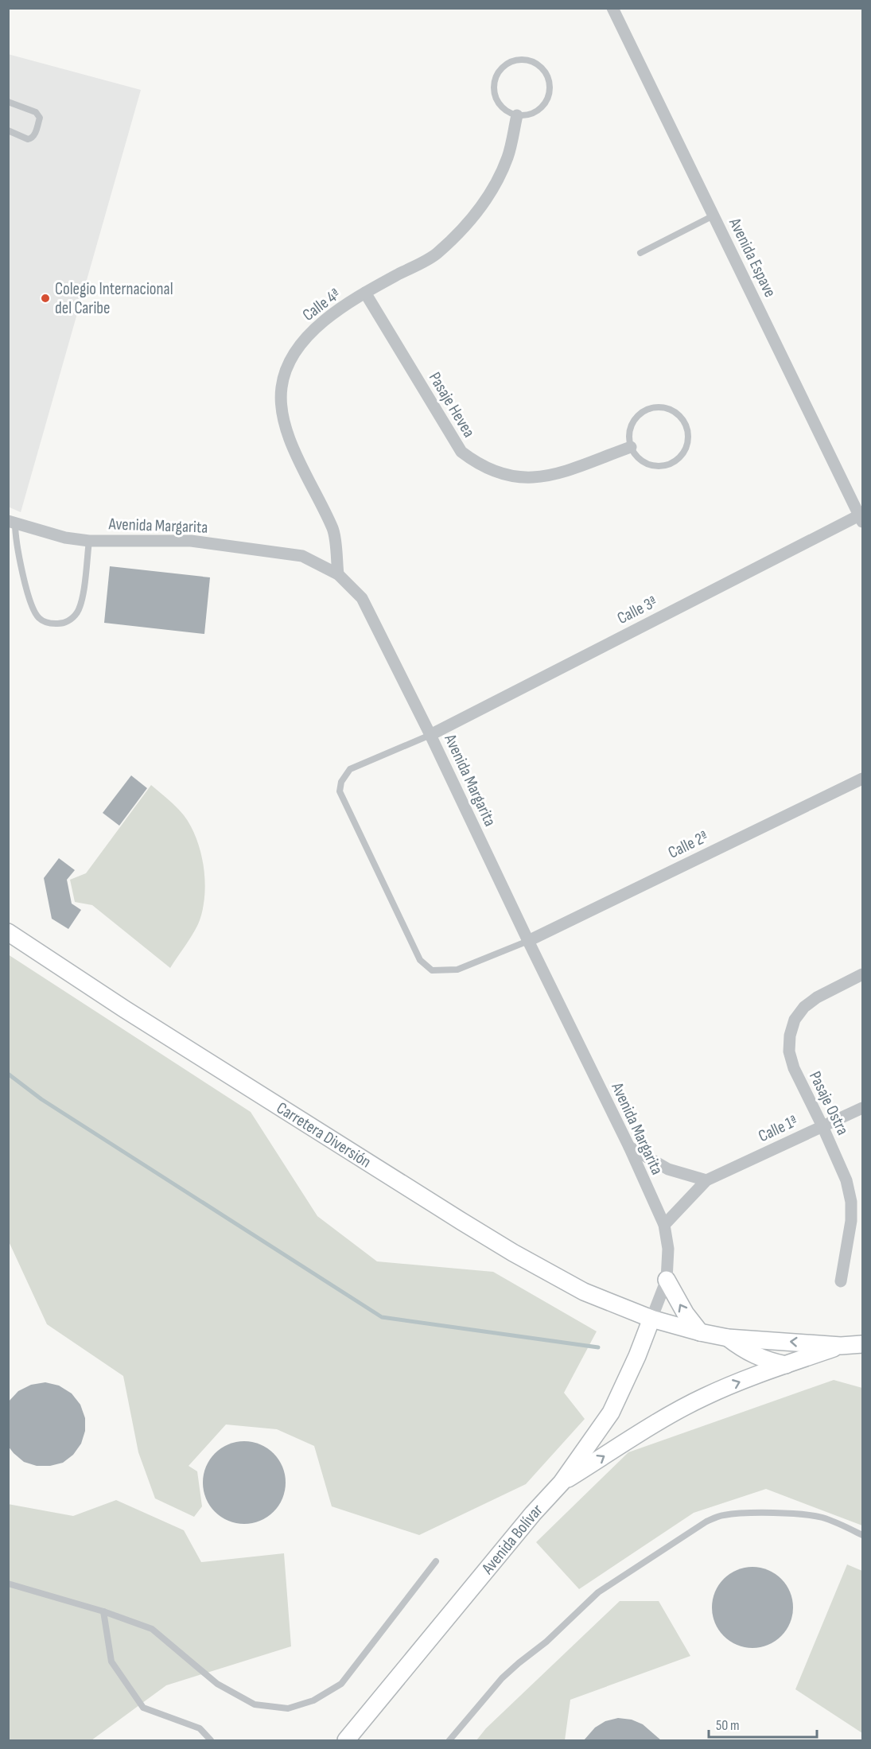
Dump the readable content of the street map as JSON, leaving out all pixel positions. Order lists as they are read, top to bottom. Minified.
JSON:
{"streets":{"main road":["Carretera Diversión","Avenida Bolívar"],"street":["Avenida Espave","Calle 4ª","Pasaje Hevea","Avenida Margarita","Calle 3ª","Calle 2ª","Pasaje Ostra","Calle 1ª"]},"crossings":[["Avenida Espave","Calle 3ª"],["Calle 4ª","Pasaje Hevea"],["Calle 4ª","Avenida Margarita"],["Avenida Margarita","Calle 3ª"],["Avenida Margarita","Calle 2ª"],["Avenida Margarita","Carretera Diversión"],["Avenida Margarita","Avenida Bolívar"],["Pasaje Ostra","Calle 1ª"],["Carretera Diversión","Avenida Bolívar"]],"places":["Colegio Internacional del Caribe"],"scale_bar":"50 m"}
